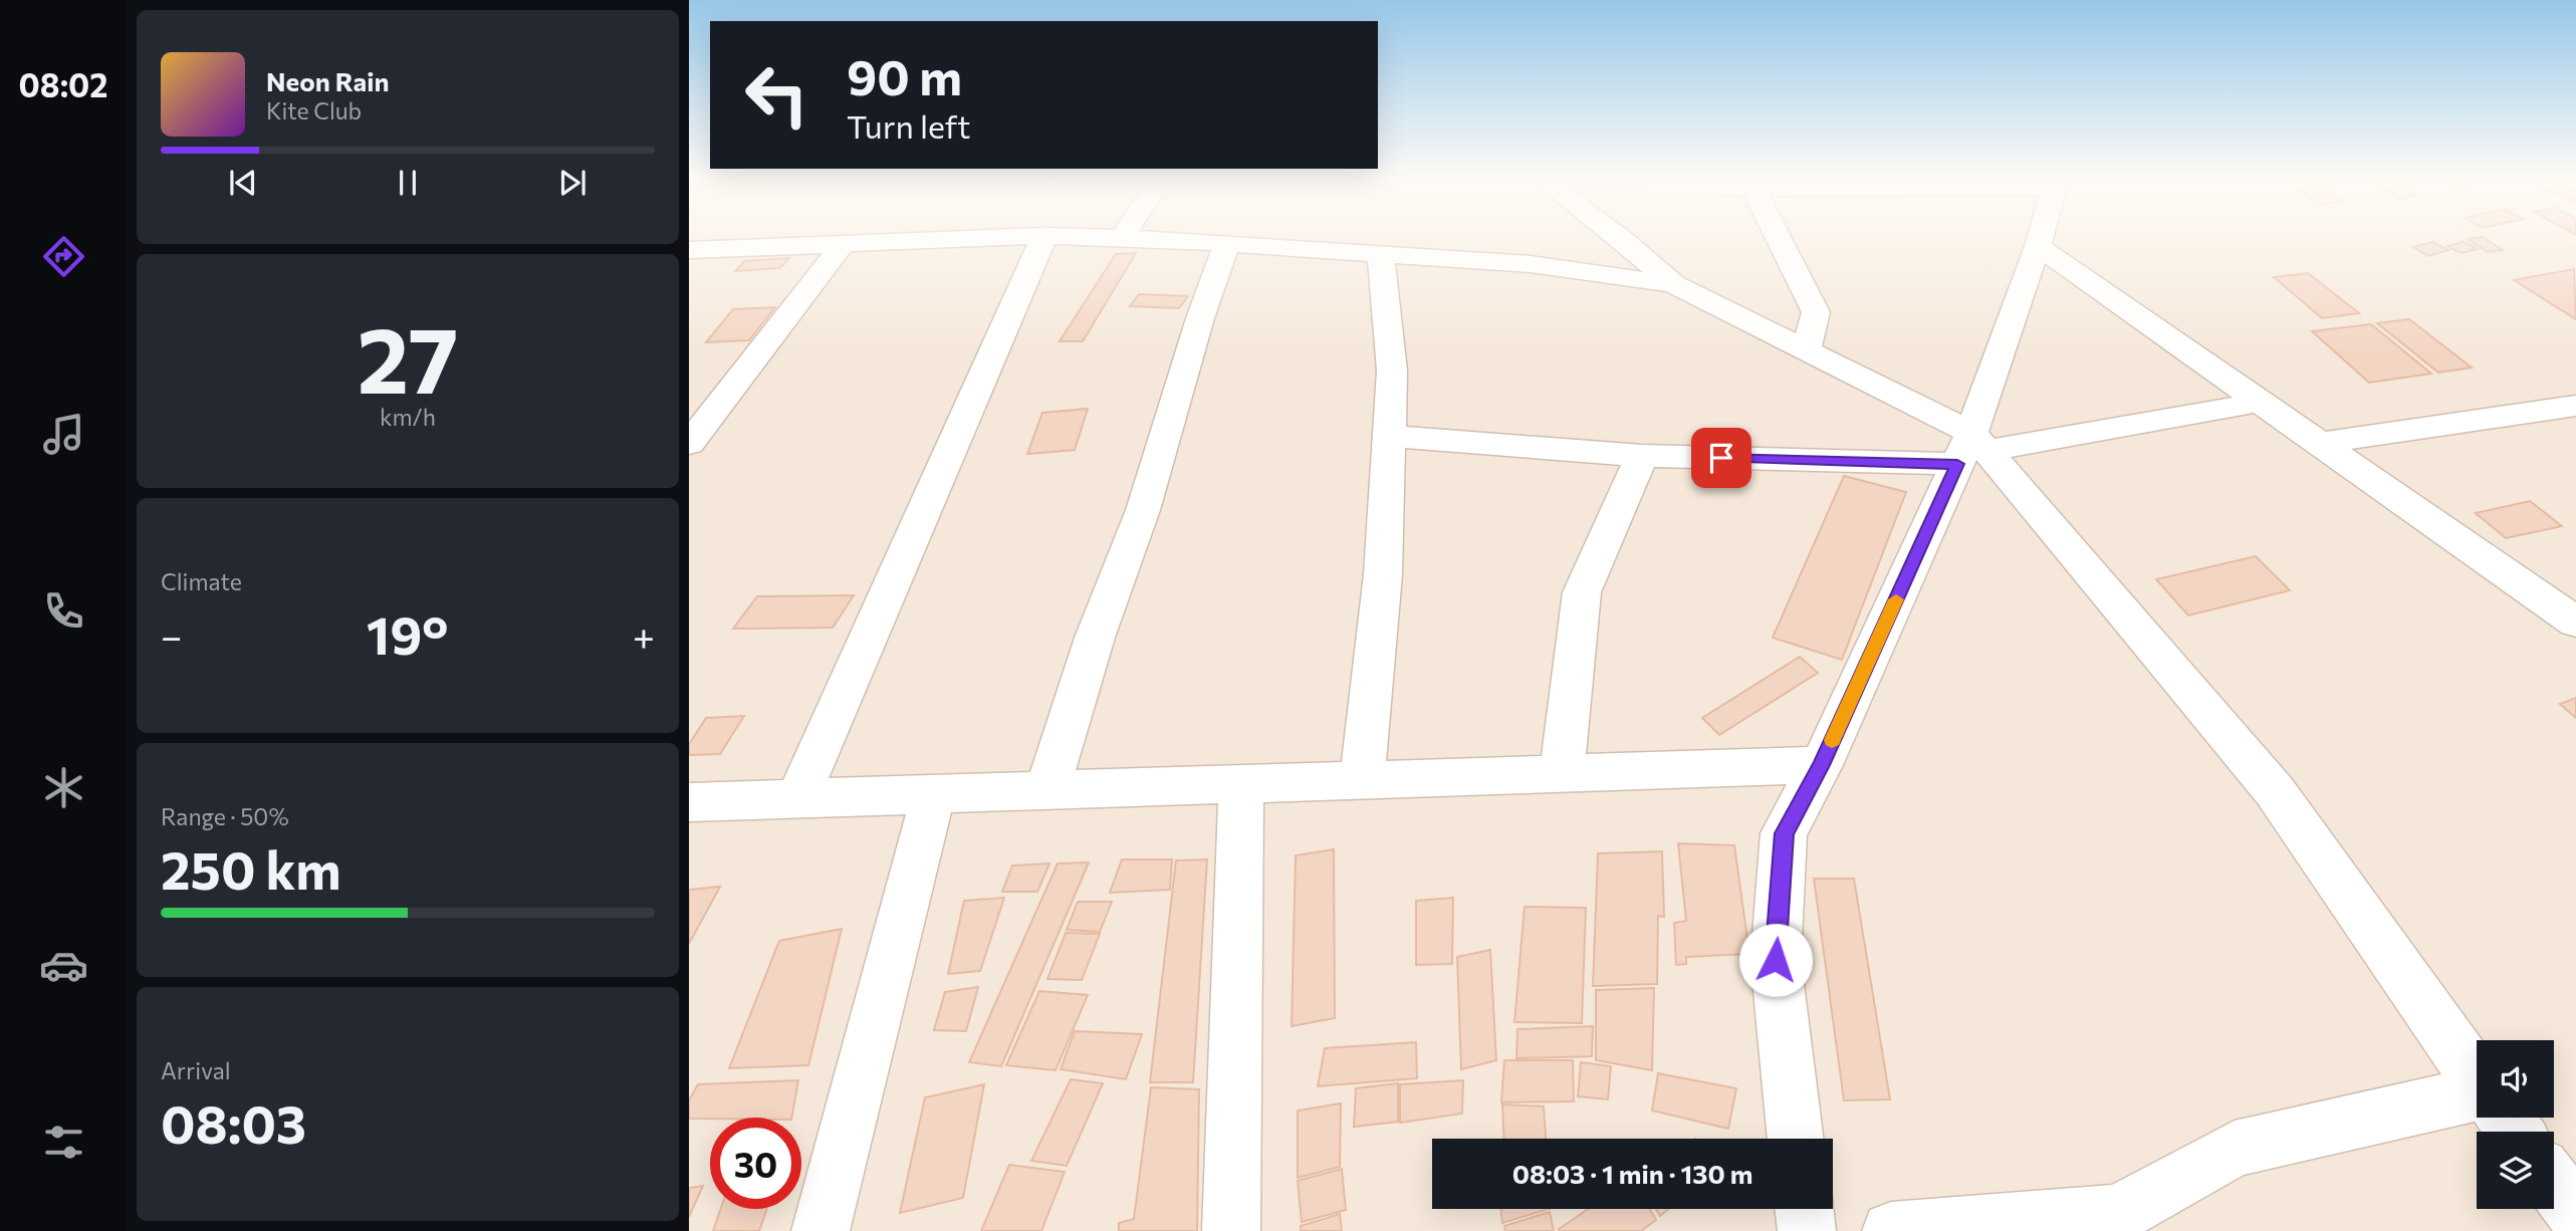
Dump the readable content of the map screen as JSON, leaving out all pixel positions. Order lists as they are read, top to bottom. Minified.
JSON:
{"page":{"tabs":"08:02","turn":["90 m","Turn left"],"song":["Neon Rain","Kite Club"],"tile":[["27","km/h"],"Climate",["Range · 50%","250 km"],["Arrival","08:03"]],"heat":["−","19°","+"],"limit":"30","trip":"08:03 · 1 min · 130 m"}}
